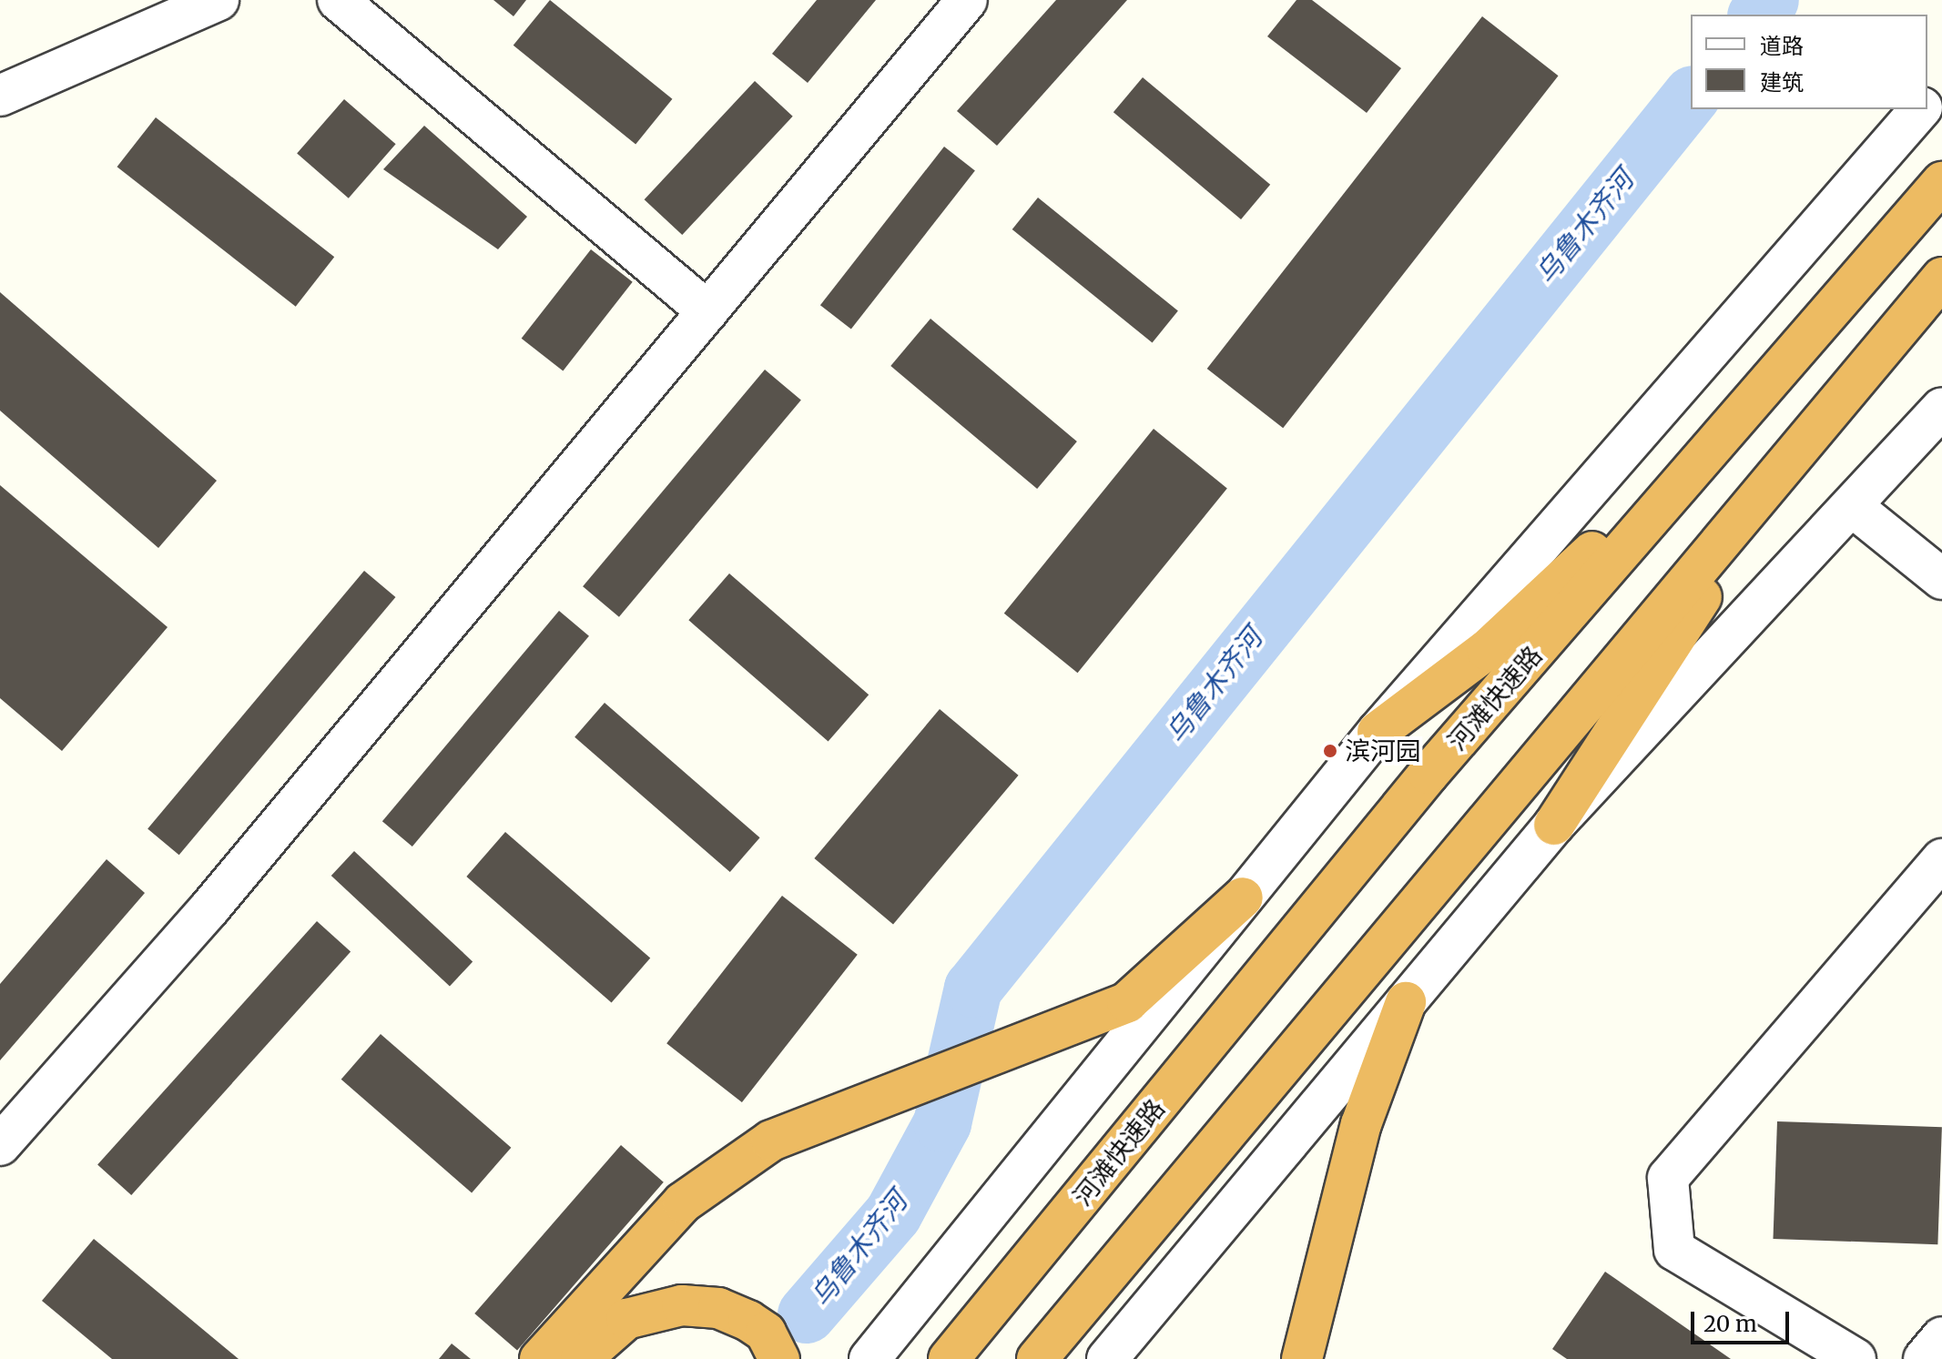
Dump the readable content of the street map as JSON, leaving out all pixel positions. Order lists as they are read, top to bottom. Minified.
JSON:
{"streets":{"highway":["河滩快速路"]},"water":["乌鲁木齐河"],"places":["滨河园"],"legend":["道路","建筑"],"scale_bar":"20 m"}
